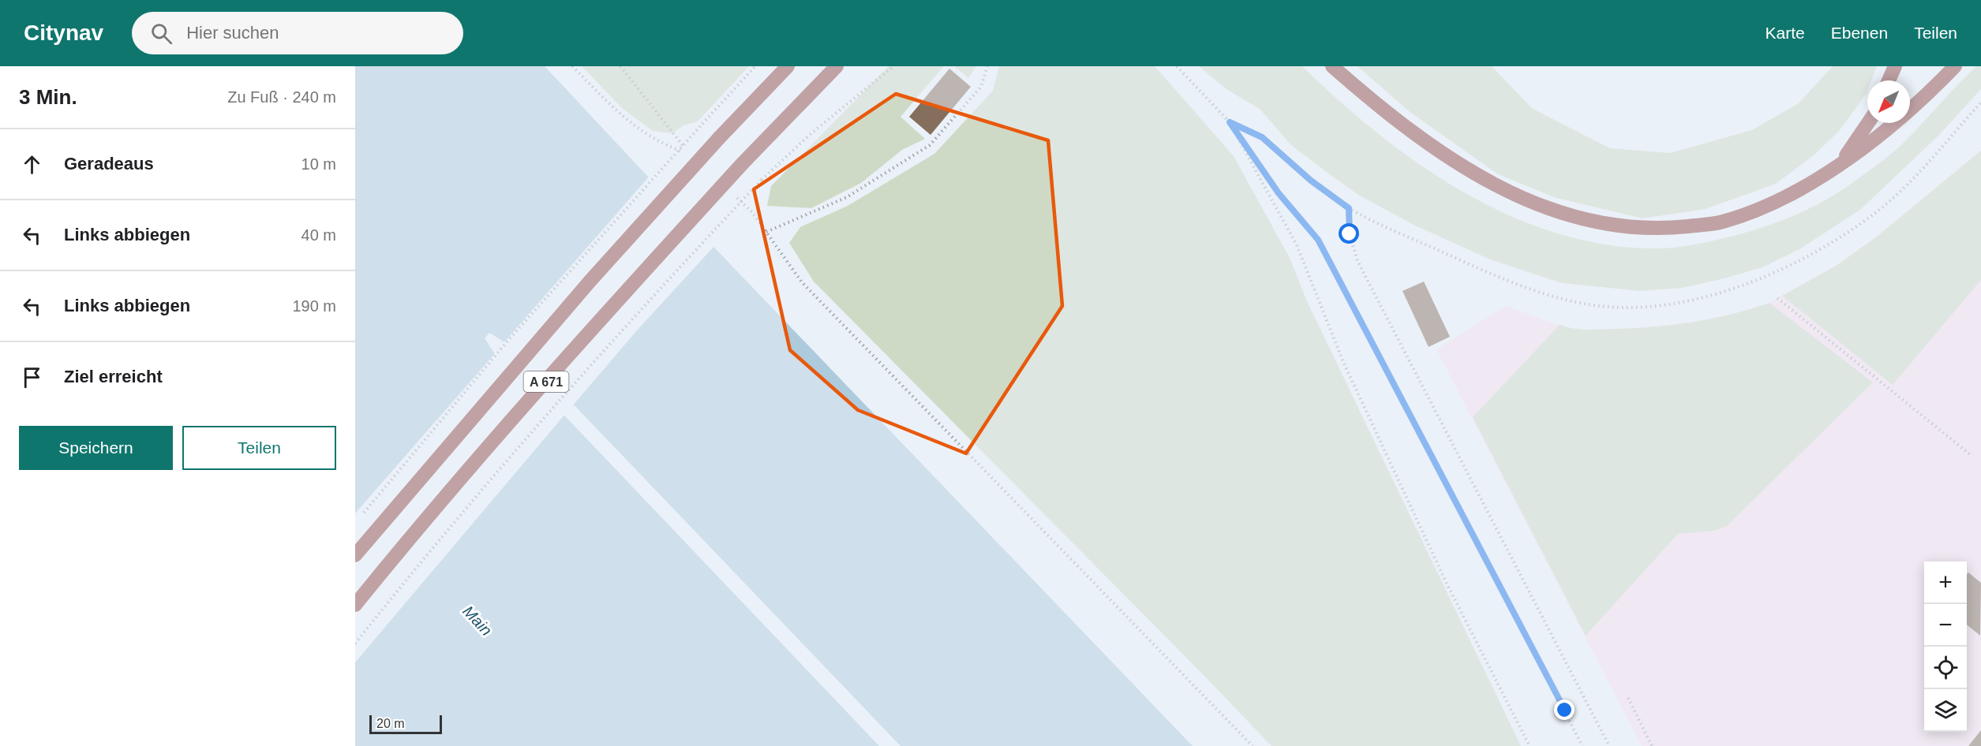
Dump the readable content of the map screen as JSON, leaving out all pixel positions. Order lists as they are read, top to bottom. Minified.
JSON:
{"streets":{"highway":["A 671"]},"water":["Main"],"scale_bar":"20 m","north":"bottom left","page":{"header":"Citynav","search":"Hier suchen","nav":["Karte","Ebenen","Teilen"],"heading":["3 Min.","Zu Fuß · 240 m"],"list":[["Geradeaus","10 m"],["Links abbiegen","40 m"],["Links abbiegen","190 m"],"Ziel erreicht"],"buttons":["Speichern","Teilen"],"map_buttons":["+","−"],"scale":"20 m"}}
